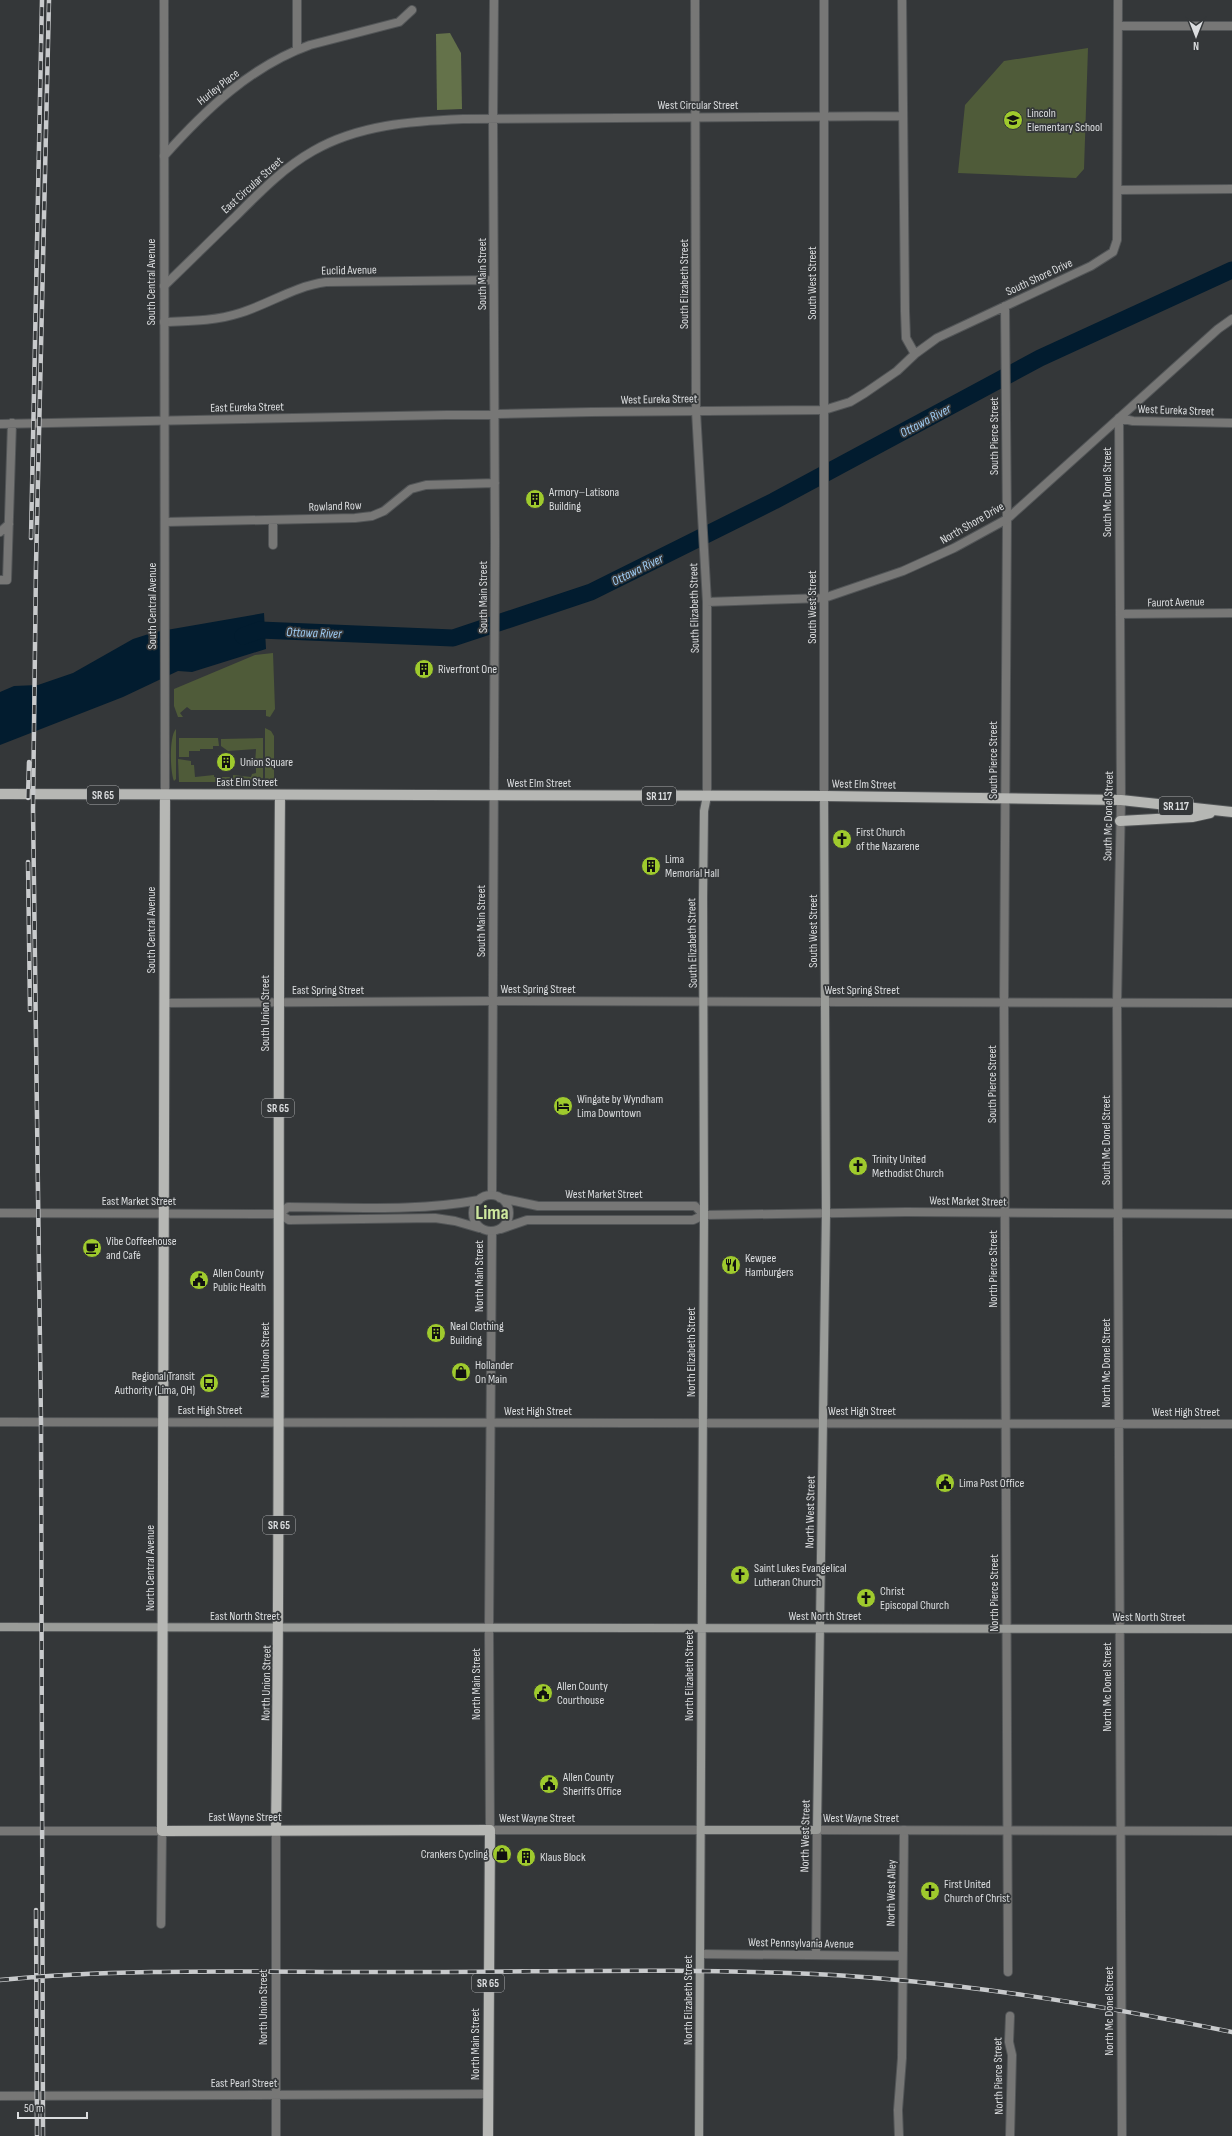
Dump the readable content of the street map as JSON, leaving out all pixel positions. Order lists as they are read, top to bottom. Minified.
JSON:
{"streets":{"main road":["South Central Avenue","South West Street","South Elizabeth Street","East Elm Street","West Elm Street","SR 65","SR 117","South Union Street","North Main Street","North Elizabeth Street","North Union Street","North West Street","North Central Avenue","East North Street","West North Street","East Wayne Street","West Wayne Street"],"street":["Hurley Place","West Circular Street","East Circular Street","Euclid Avenue","South Main Street","South Shore Drive","West Eureka Street","East Eureka Street","South Pierce Street","South Mc Donel Street","Rowland Row","North Shore Drive","Faurot Avenue","West Spring Street","East Spring Street","West Market Street","East Market Street","North Pierce Street","North Mc Donel Street","East High Street","West High Street","North West Alley","West Pennsylvania Avenue","East Pearl Street"]},"crossings":[["Hurley Place","South Central Avenue"],["West Circular Street","East Circular Street"],["West Circular Street","South Main Street"],["West Circular Street","South West Street"],["West Circular Street","South Elizabeth Street"],["East Circular Street","South Main Street"],["East Circular Street","South Central Avenue"],["Euclid Avenue","South Main Street"],["Euclid Avenue","South Central Avenue"],["South Main Street","West Eureka Street"],["South Main Street","East Eureka Street"],["South Main Street","Rowland Row"],["South Main Street","East Elm Street"],["South Main Street","West Elm Street"],["South Main Street","West Spring Street"],["South Main Street","East Spring Street"],["South Main Street","West Market Street"],["South Main Street","East Market Street"],["South Main Street","North Main Street"],["South Shore Drive","South West Street"],["South Shore Drive","West Eureka Street"],["South Shore Drive","South Pierce Street"],["South Central Avenue","East Eureka Street"],["South Central Avenue","Rowland Row"],["South Central Avenue","East Elm Street"],["South Central Avenue","East Spring Street"],["South Central Avenue","East Market Street"],["South Central Avenue","North Central Avenue"],["South West Street","West Eureka Street"],["South West Street","North Shore Drive"],["South West Street","West Elm Street"],["South West Street","West Spring Street"],["South West Street","West Market Street"],["South West Street","North West Street"],["South Elizabeth Street","West Eureka Street"],["South Elizabeth Street","North Shore Drive"],["South Elizabeth Street","West Elm Street"],["South Elizabeth Street","West Spring Street"],["South Elizabeth Street","West Market Street"],["South Elizabeth Street","North Elizabeth Street"],["West Eureka Street","East Eureka Street"],["West Eureka Street","South Mc Donel Street"],["West Eureka Street","North Shore Drive"],["South Pierce Street","North Shore Drive"],["South Pierce Street","West Elm Street"],["South Pierce Street","West Spring Street"],["South Pierce Street","West Market Street"],["South Pierce Street","North Pierce Street"],["South Mc Donel Street","North Shore Drive"],["South Mc Donel Street","Faurot Avenue"],["South Mc Donel Street","West Elm Street"],["South Mc Donel Street","West Spring Street"],["South Mc Donel Street","West Market Street"],["South Mc Donel Street","North Mc Donel Street"],["East Elm Street","West Elm Street"],["East Elm Street","South Union Street"],["West Spring Street","East Spring Street"],["East Spring Street","South Union Street"],["South Union Street","East Market Street"],["South Union Street","North Union Street"],["West Market Street","East Market Street"],["West Market Street","North Pierce Street"],["West Market Street","North Main Street"],["West Market Street","North Elizabeth Street"],["West Market Street","North Mc Donel Street"],["West Market Street","North West Street"],["East Market Street","North Main Street"],["East Market Street","North Central Avenue"],["North Pierce Street","West High Street"],["North Pierce Street","West North Street"],["North Pierce Street","West Wayne Street"],["North Main Street","East High Street"],["North Main Street","West High Street"],["North Main Street","East North Street"],["North Main Street","West North Street"],["North Main Street","East Wayne Street"],["North Main Street","West Wayne Street"],["North Main Street","East Pearl Street"],["North Elizabeth Street","West High Street"],["North Elizabeth Street","West North Street"],["North Elizabeth Street","West Wayne Street"],["North Elizabeth Street","West Pennsylvania Avenue"],["North Union Street","East High Street"],["North Union Street","East North Street"],["North Union Street","East Wayne Street"],["North Union Street","East Pearl Street"],["North Mc Donel Street","West High Street"],["North Mc Donel Street","West North Street"],["North Mc Donel Street","West Wayne Street"],["East High Street","West High Street"],["East High Street","North Central Avenue"],["West High Street","North West Street"],["North West Street","West North Street"],["North West Street","West Wayne Street"],["North West Street","West Pennsylvania Avenue"],["North Central Avenue","East North Street"],["North Central Avenue","East Wayne Street"],["East North Street","West North Street"],["East Wayne Street","West Wayne Street"],["West Wayne Street","North West Alley"],["North West Alley","West Pennsylvania Avenue"]],"districts":["Lima"],"water":["Ottawa River"],"places":{"school or university":["Lincoln Elementary School"],"building":["Armory–Latisona Building","Riverfront One","Union Square","Lima Memorial Hall","Neal Clothing Building","Klaus Block"],"church":["First Church of the Nazarene","Trinity United Methodist Church","Saint Lukes Evangelical Lutheran Church","Christ Episcopal Church","First United Church of Christ"],"hotel":["Wingate by Wyndham Lima Downtown"],"cafe":["Vibe Coffeehouse and Café"],"restaurant":["Kewpee Hamburgers"],"public building":["Allen County Public Health","Lima Post Office","Allen County Courthouse","Allen County Sheriffs Office"],"shop":["Hollander On Main","Crankers Cycling"],"bus stop":["Regional Transit Authority (Lima, OH)"]},"scale_bar":"50 m","north":"bottom"}
